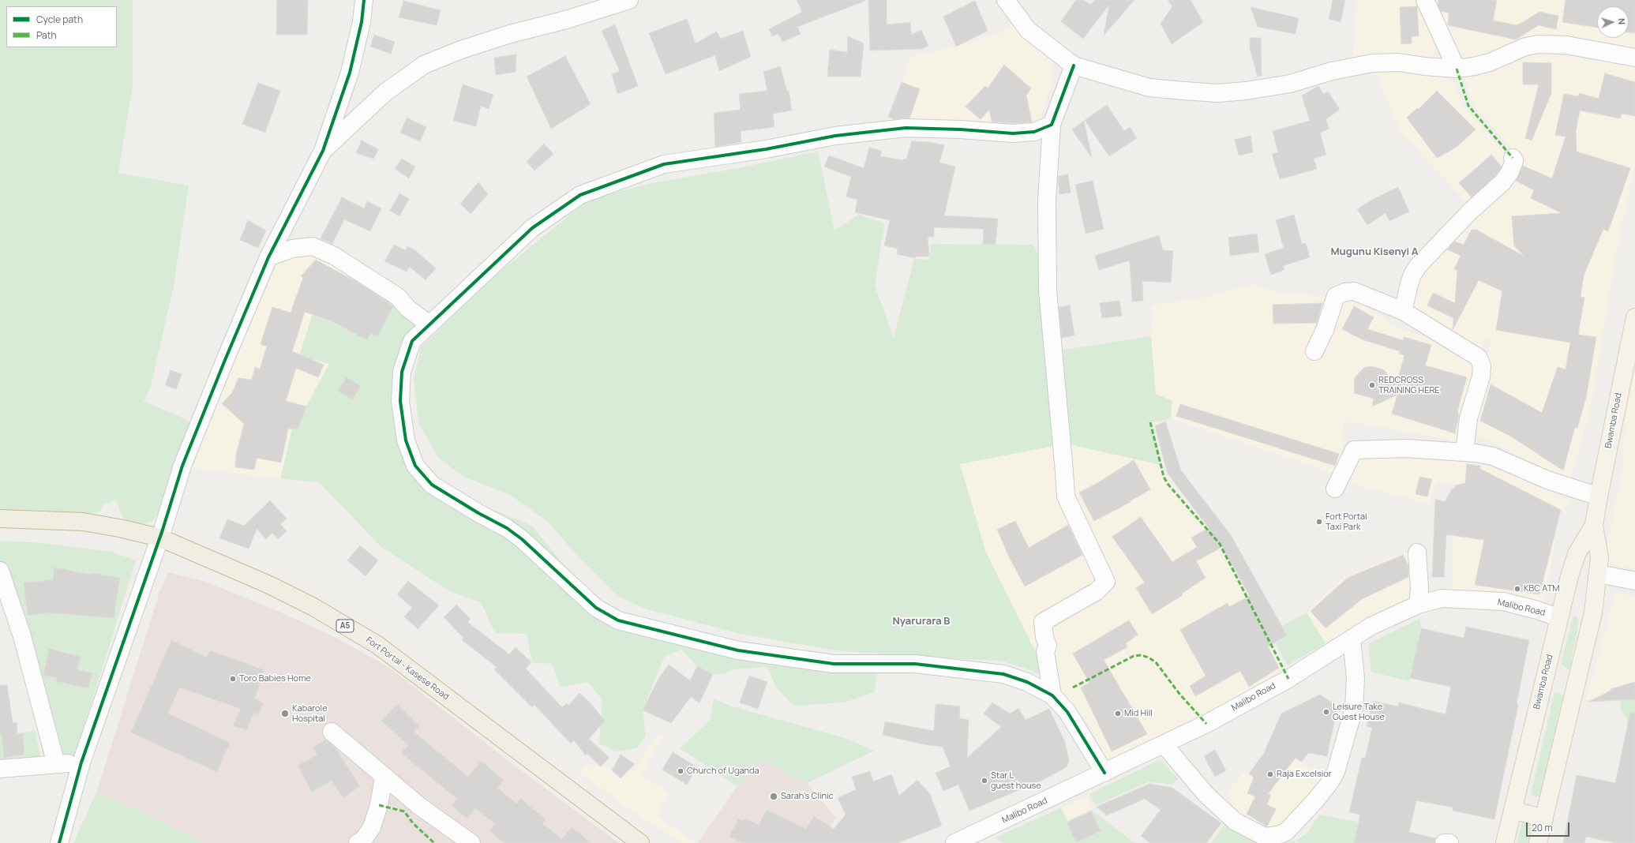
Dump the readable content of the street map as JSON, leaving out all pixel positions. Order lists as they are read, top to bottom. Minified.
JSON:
{"streets":{"highway":["A5","Fort Portal - Kasese Road"],"main road":["Bwamba Road"],"street":["Malibo Road"]},"crossings":[["Bwamba Road","Malibo Road"]],"districts":["Mugunu Kisenyi A","Nyarurara B"],"places":["REDCROSS TRAINING HERE","Fort Portal Taxi Park","KBC ATM","Toro Babies Home","Leisure Take Guest House","Kabarole Hospital","Mid Hill","Church of Uganda","Raja Excelsior","Star L guest house","Sarah's Clinic"],"legend":["Cycle path","Path"],"scale_bar":"20 m","north":"right"}
